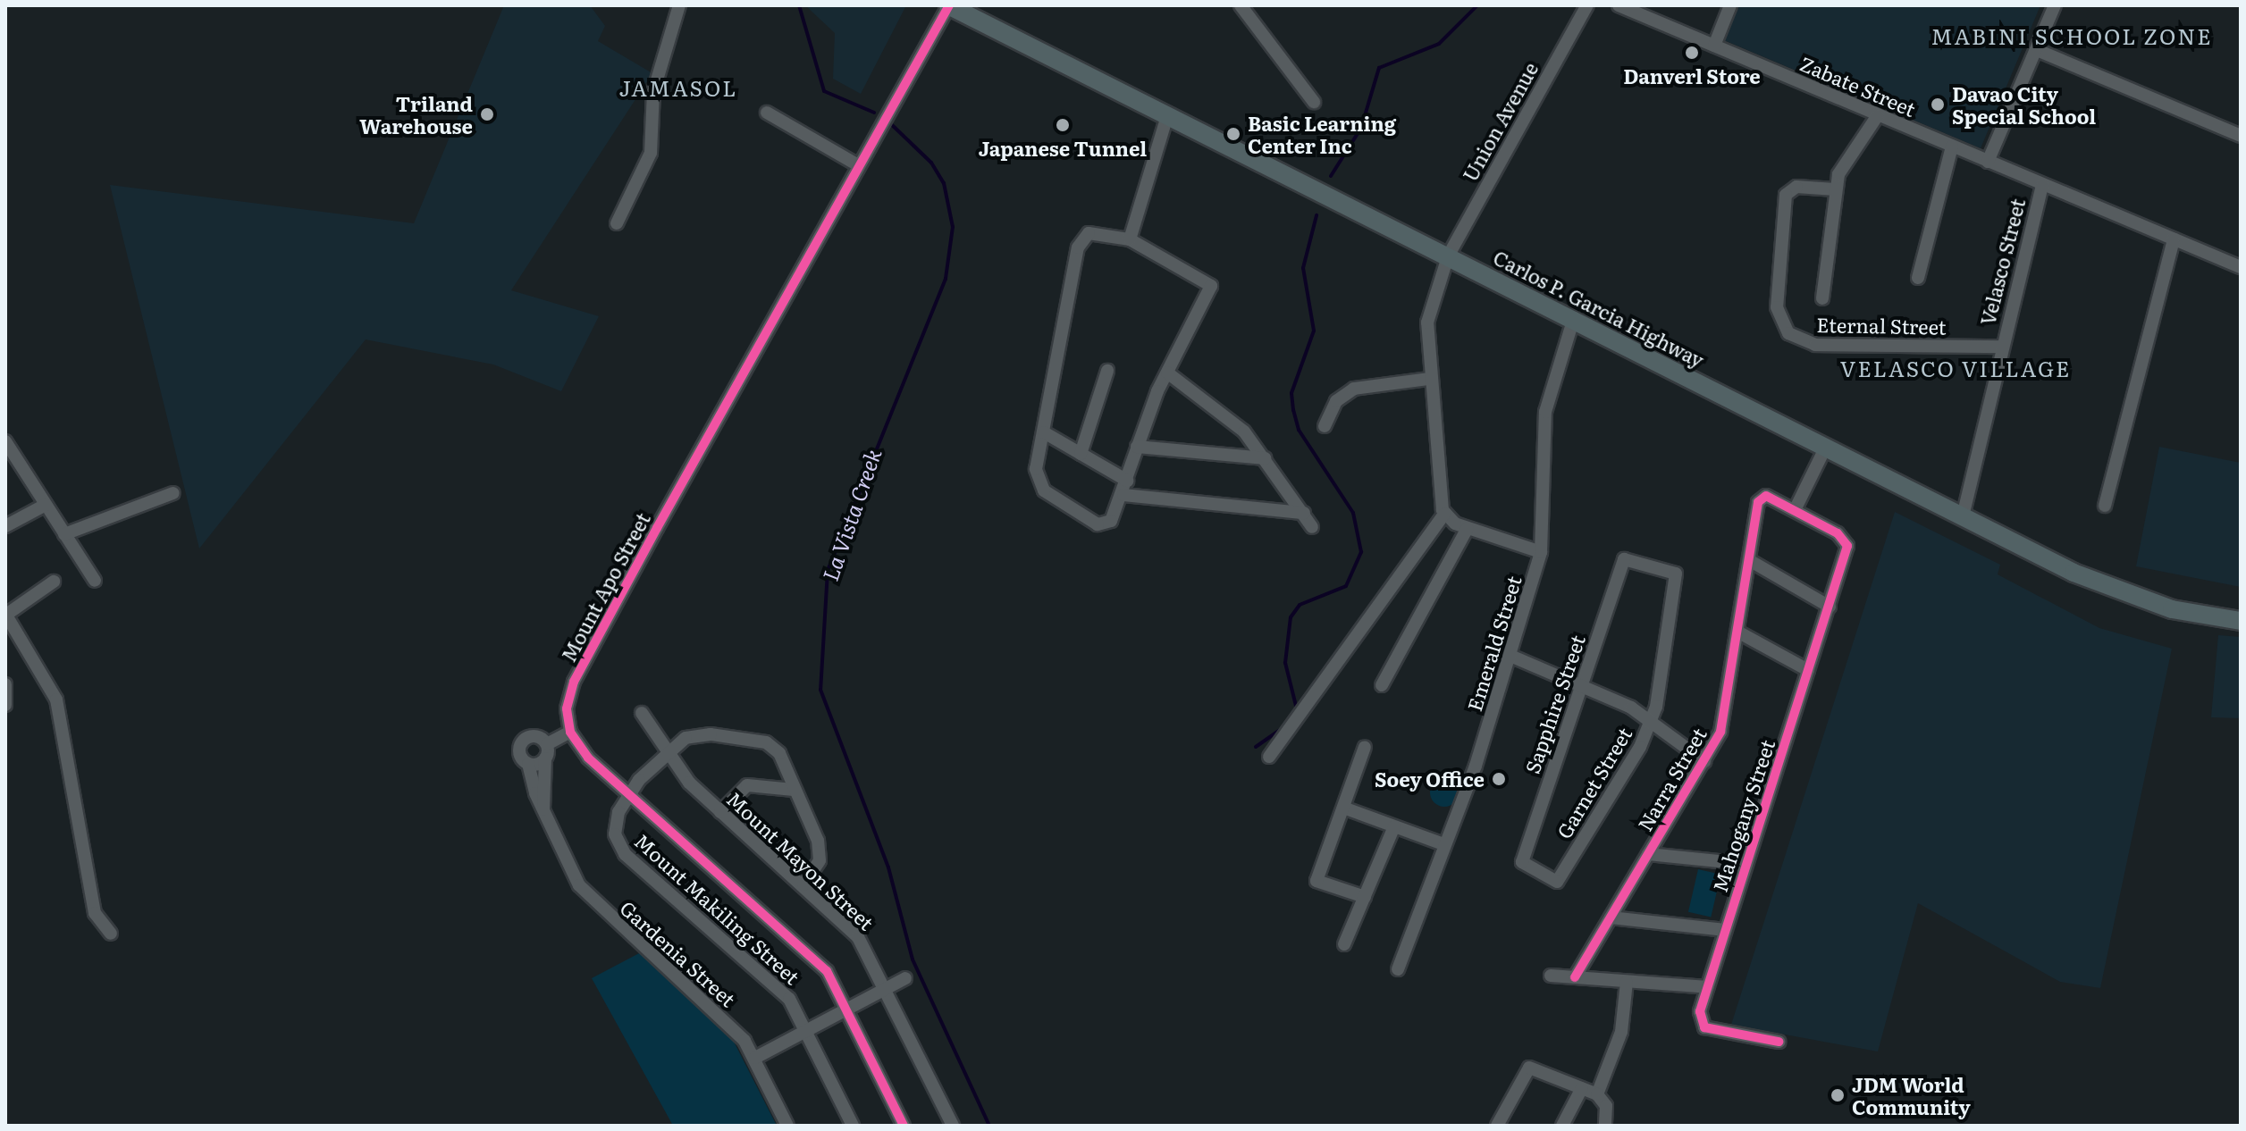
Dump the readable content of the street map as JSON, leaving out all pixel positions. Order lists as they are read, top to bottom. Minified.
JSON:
{"streets":{"highway":["Carlos P. Garcia Highway"],"street":["Zabate Street","Union Avenue","Velasco Street","Eternal Street","Mount Apo Street","Emerald Street","Sapphire Street","Narra Street","Garnet Street","Mahogany Street","Mount Mayon Street","Mount Makiling Street","Gardenia Street"]},"crossings":[["Zabate Street","Velasco Street"],["Zabate Street","Eternal Street"],["Union Avenue","Carlos P. Garcia Highway"],["Velasco Street","Carlos P. Garcia Highway"],["Velasco Street","Eternal Street"],["Carlos P. Garcia Highway","Mount Apo Street"],["Carlos P. Garcia Highway","Emerald Street"],["Sapphire Street","Garnet Street"],["Narra Street","Mahogany Street"],["Mount Mayon Street","Mount Makiling Street"]],"districts":["MABINI SCHOOL ZONE","JAMASOL","VELASCO VILLAGE"],"water":["La Vista Creek"],"places":["Danverl Store","Davao City Special School","Triland Warehouse","Japanese Tunnel","Basic Learning Center Inc","Soey Office","JDM World Community"]}
